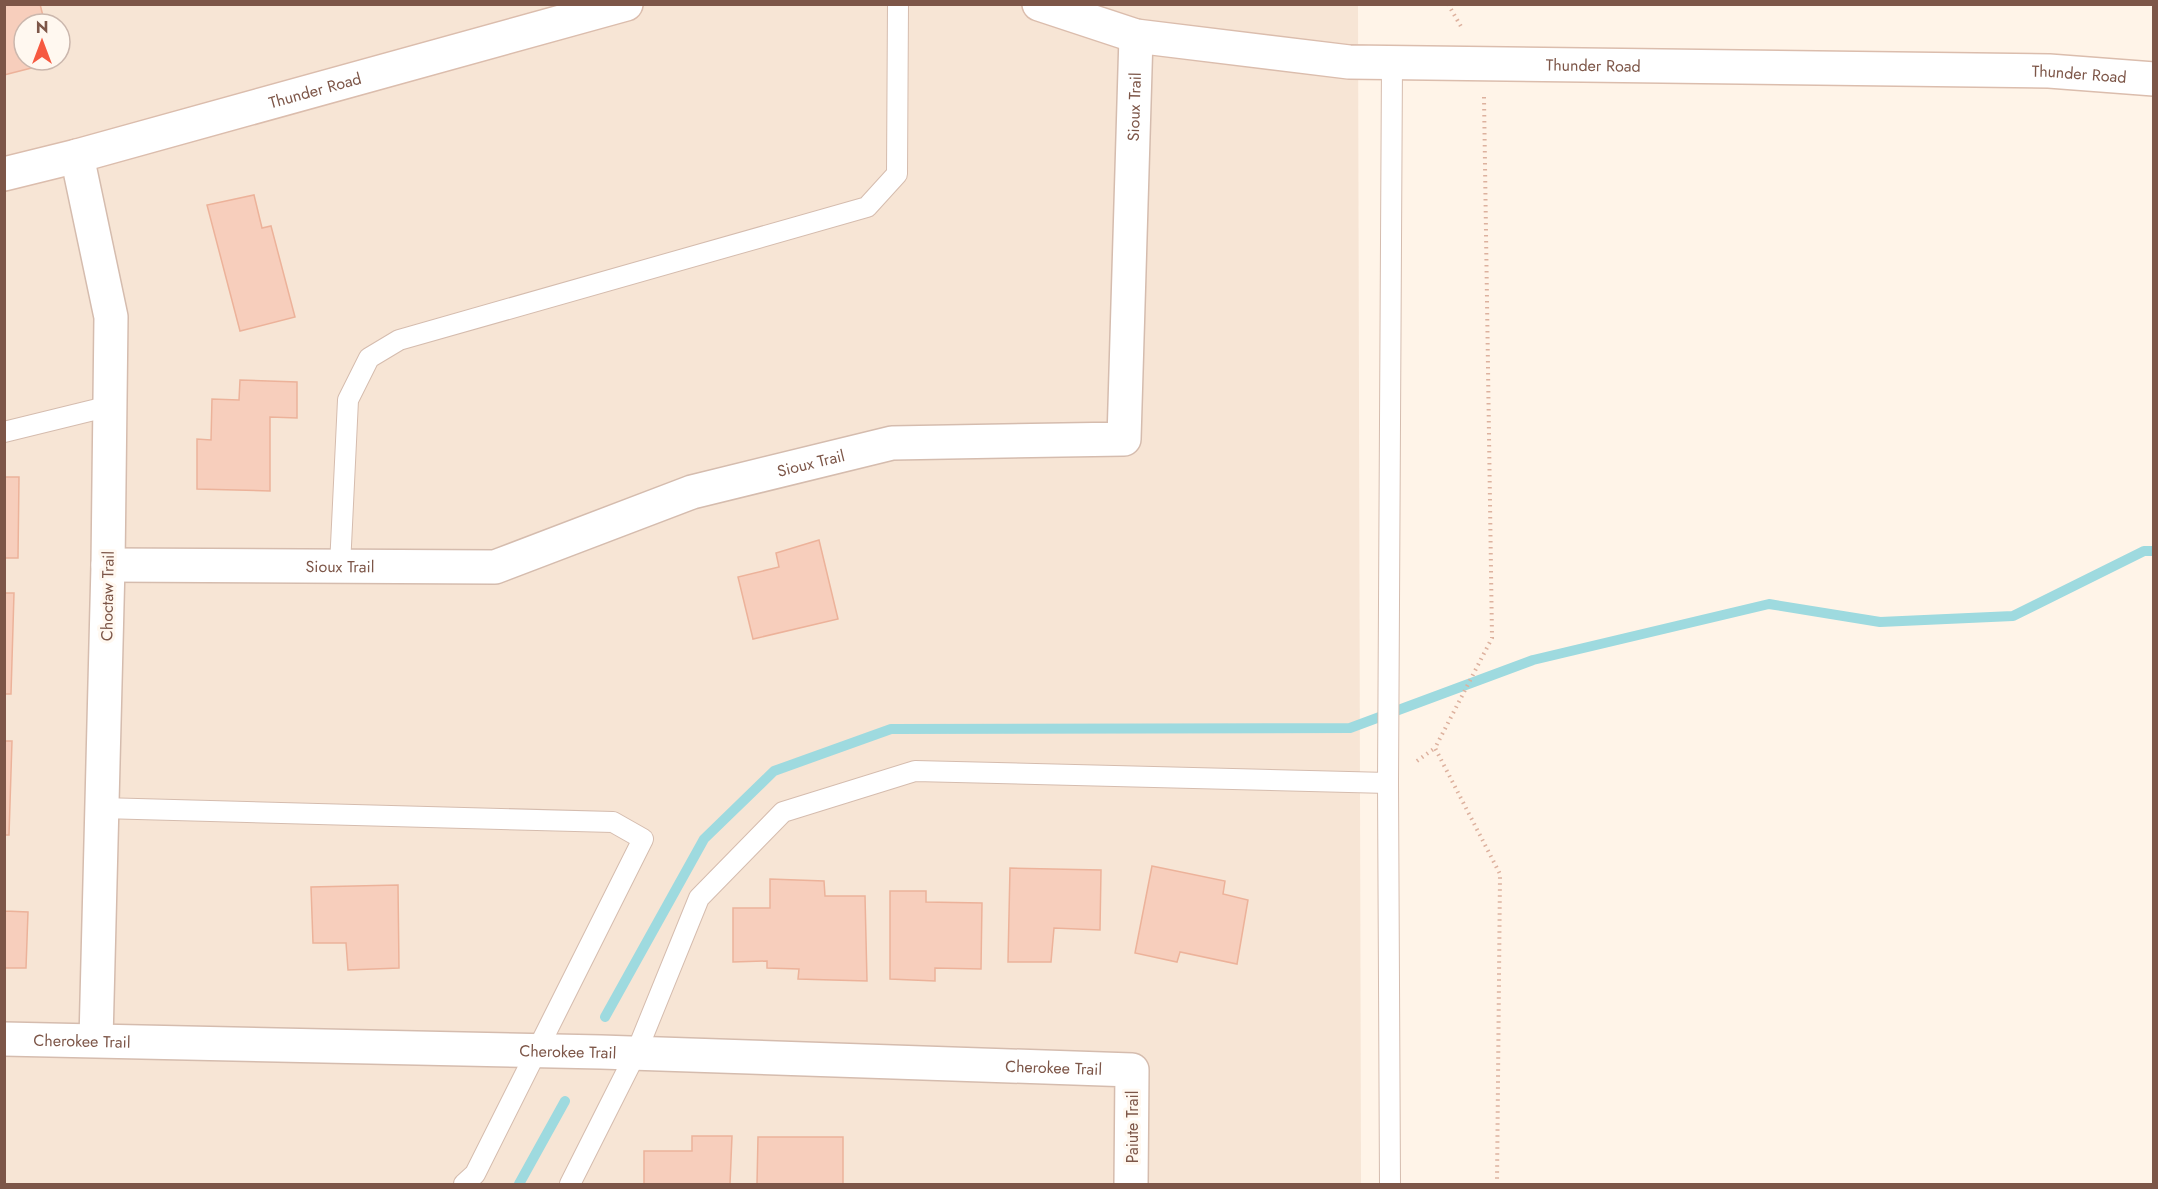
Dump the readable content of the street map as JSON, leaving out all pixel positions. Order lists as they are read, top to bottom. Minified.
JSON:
{"streets":{"street":["Thunder Road","Sioux Trail","Choctaw Trail","Cherokee Trail","Paiute Trail"]},"crossings":[["Thunder Road","Sioux Trail"],["Thunder Road","Choctaw Trail"],["Sioux Trail","Choctaw Trail"],["Choctaw Trail","Cherokee Trail"],["Cherokee Trail","Paiute Trail"]],"north":"top"}
